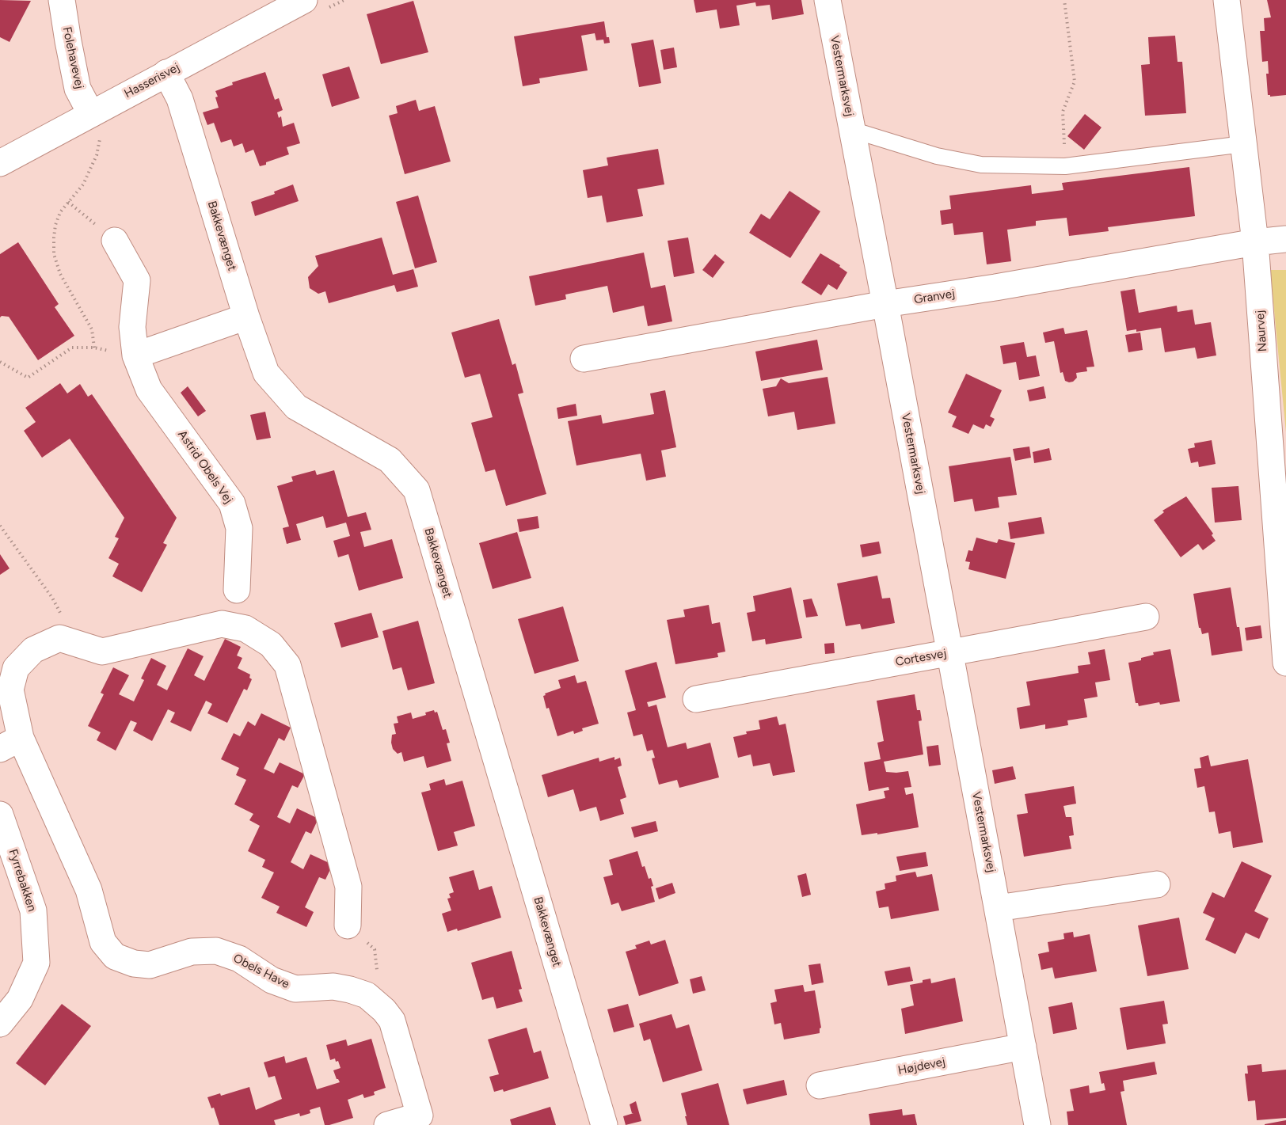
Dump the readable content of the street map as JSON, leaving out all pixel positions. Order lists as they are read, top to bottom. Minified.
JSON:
{"streets":{"street":["Folehavevej","Vestermarksvej","Hasserisvej","Bakkevænget","Granvej","Naurvej","Astrid Obels Vej","Cortesvej","Fyrrebakken","Obels Have","Højdevej"]},"crossings":[["Folehavevej","Hasserisvej"],["Vestermarksvej","Granvej"],["Vestermarksvej","Cortesvej"],["Vestermarksvej","Højdevej"],["Hasserisvej","Bakkevænget"],["Granvej","Naurvej"]]}
